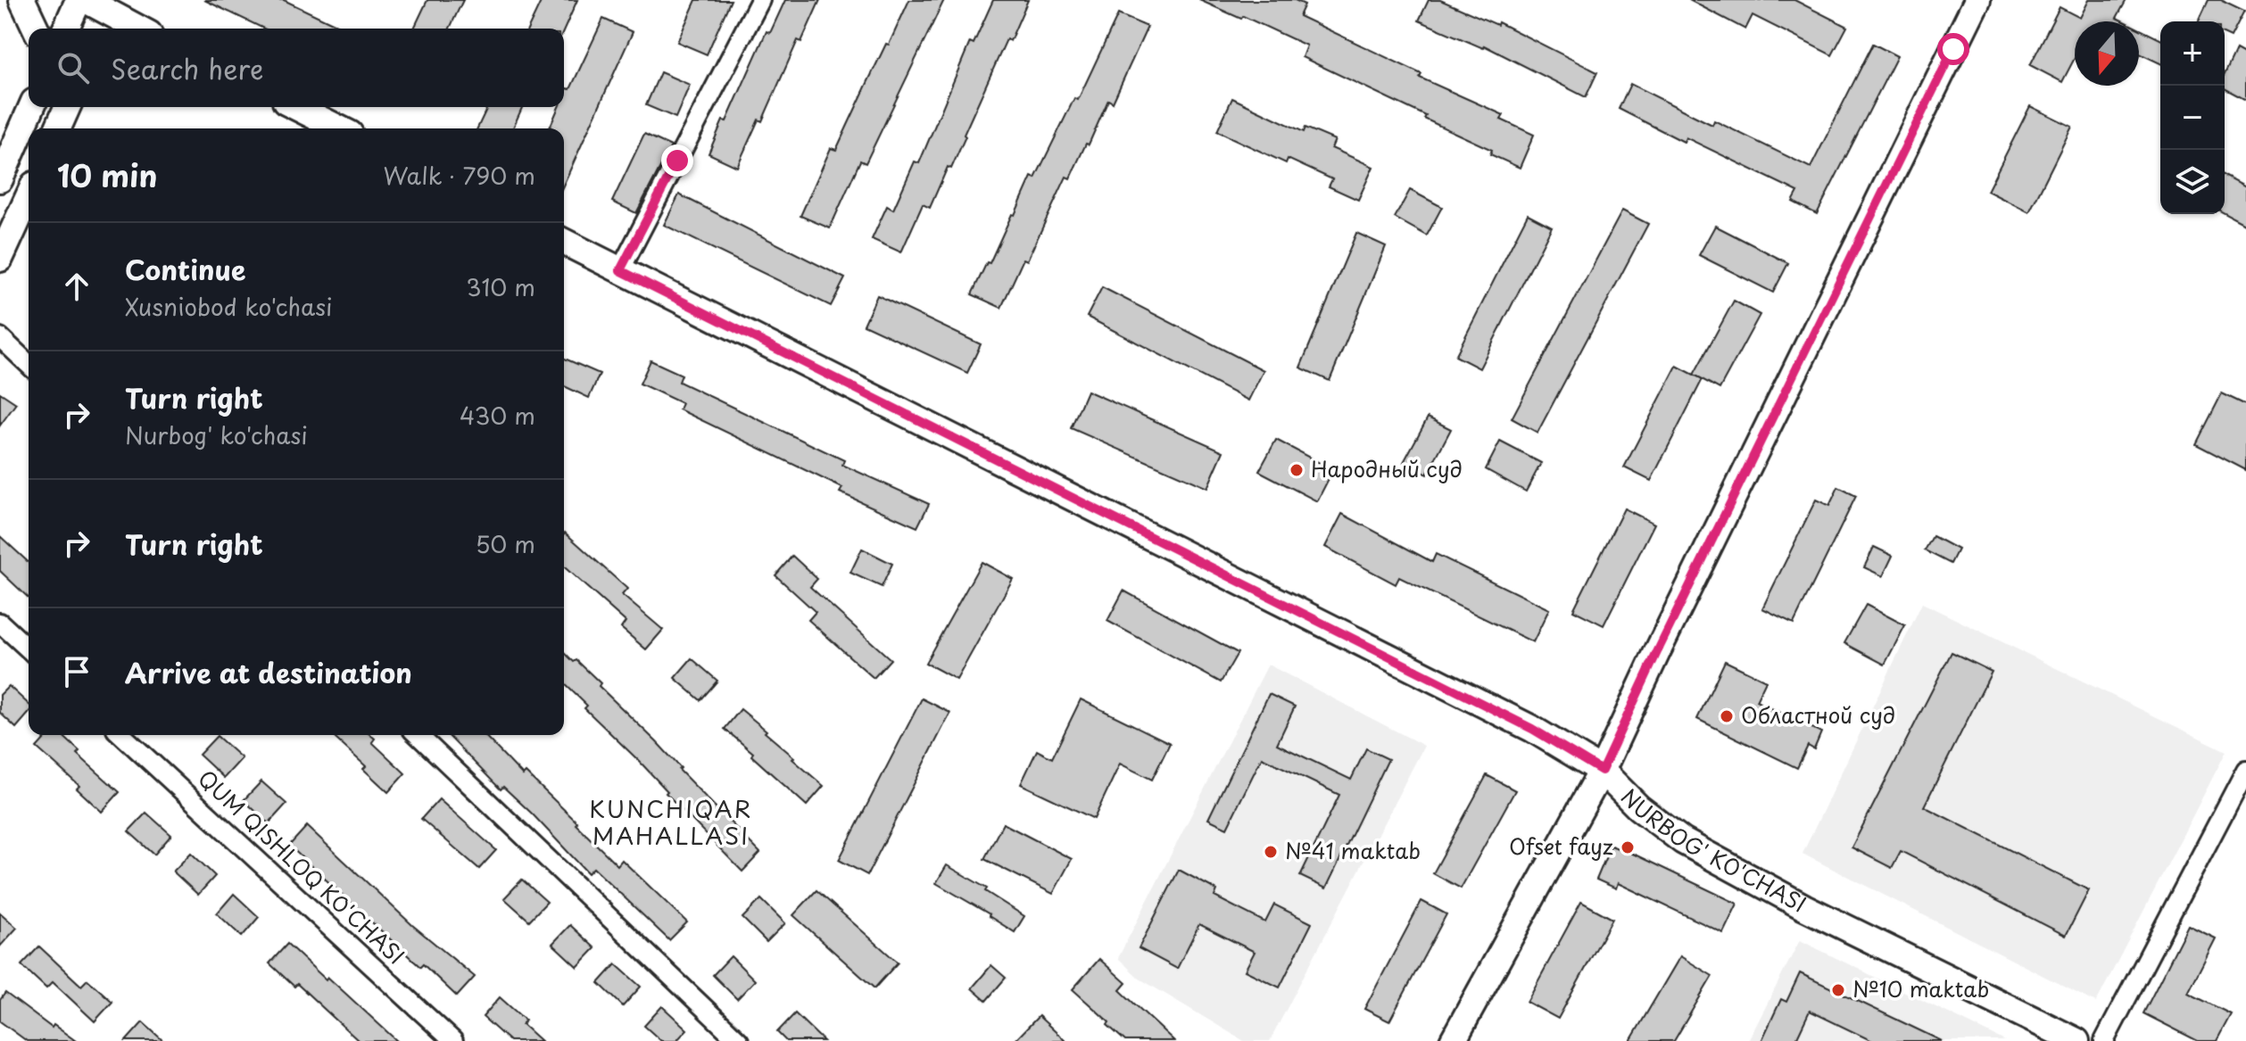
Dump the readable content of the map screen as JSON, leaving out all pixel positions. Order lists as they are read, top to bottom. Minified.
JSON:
{"streets":{"street":["NURBOG' KO'CHASI","QUM QISHLOQ KO'CHASI"]},"districts":["KUNCHIQAR MAHALLASI"],"places":["Народный суд","Областной суд","Ofset fayz","№41 maktab","№10 maktab"],"north":"bottom","page":{"map_buttons":["+","−"],"search":"Search here","heading":["10 min","Walk · 790 m"],"list":[["Continue","Xusniobod ko'chasi","310 m"],["Turn right","Nurbog' ko'chasi","430 m"],["Turn right","50 m"],"Arrive at destination"]}}
